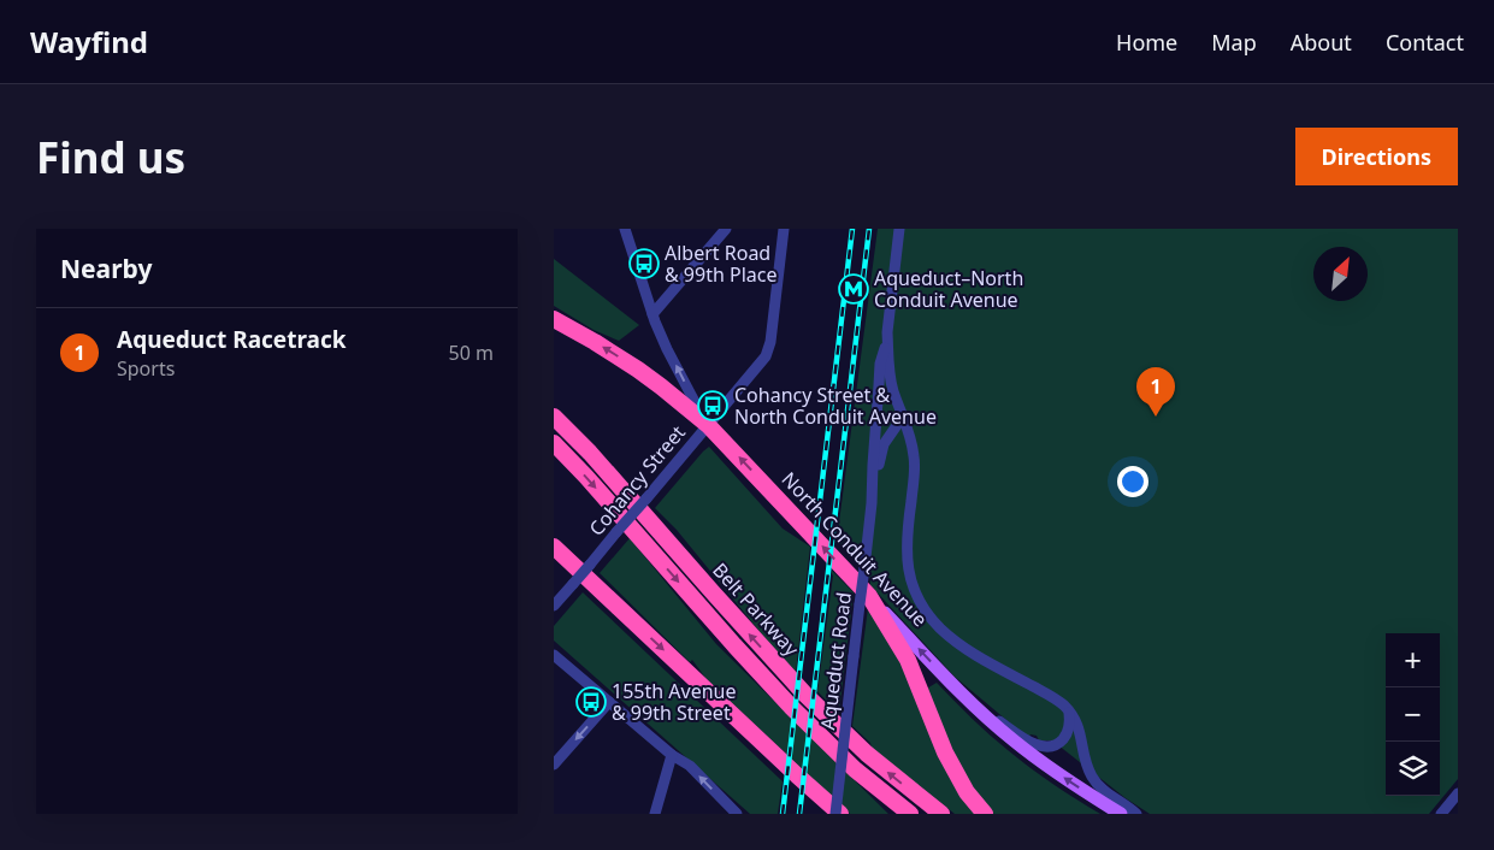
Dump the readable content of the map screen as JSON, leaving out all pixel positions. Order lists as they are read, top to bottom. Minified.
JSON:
{"streets":{"highway":["North Conduit Avenue","Belt Parkway"],"street":["Cohancy Street","Aqueduct Road"]},"crossings":[["Cohancy Street","North Conduit Avenue"],["North Conduit Avenue","Aqueduct Road"]],"places":{"bus stop":["Albert Road & 99th Place","Cohancy Street & North Conduit Avenue","155th Avenue & 99th Street"],"metro station":["Aqueduct–North Conduit Avenue"]},"north":"top right","page":{"header":"Wayfind","nav":["Home","Map","About","Contact"],"buttons":"Directions","title":"Find us","heading":"Nearby","list":[{"mark":"1","name":"Aqueduct Racetrack","note":"Sports","value":"50 m"}],"pins":"1","map_buttons":["+","−"]}}
